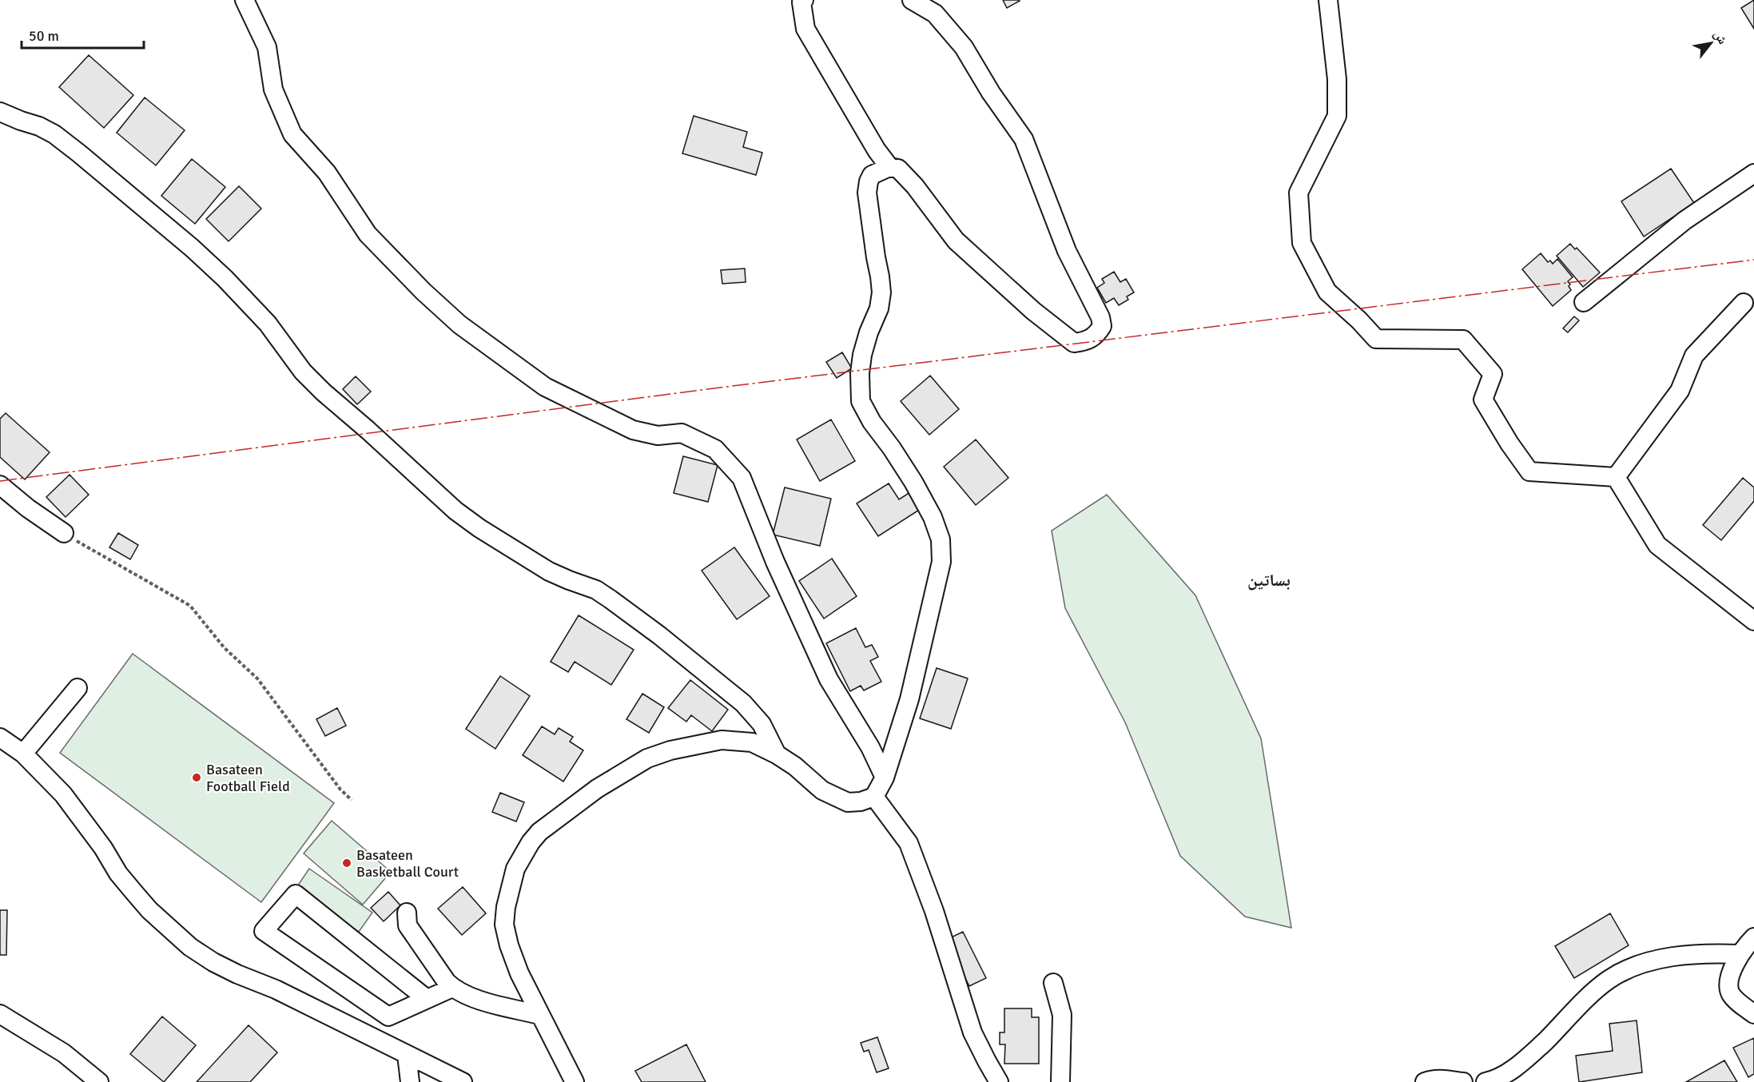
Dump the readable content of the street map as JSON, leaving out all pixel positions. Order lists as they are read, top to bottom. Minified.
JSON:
{"districts":["بساتين"],"places":["Basateen Football Field","Basateen Basketball Court"],"scale_bar":"50 m","north":"top right"}
